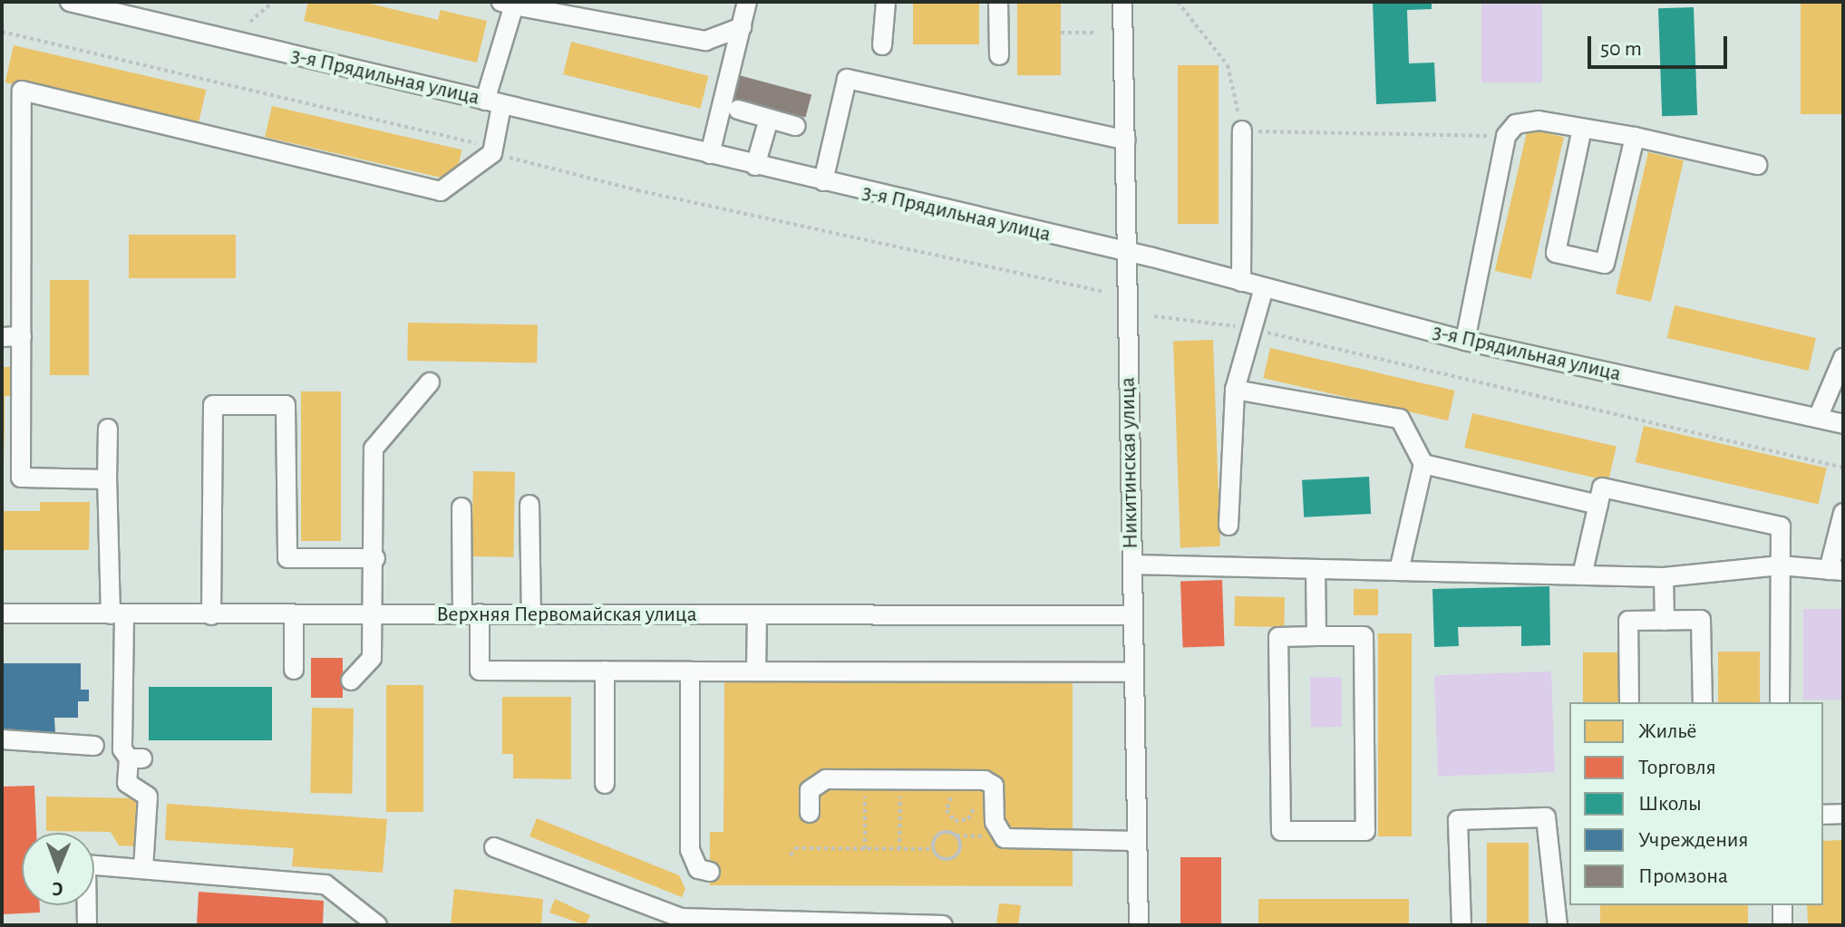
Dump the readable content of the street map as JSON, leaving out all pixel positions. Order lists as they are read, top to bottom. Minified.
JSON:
{"streets":{"street":["3-я Прядильная улица","Никитинская улица","Верхняя Первомайская улица"]},"crossings":[["3-я Прядильная улица","Никитинская улица"],["Никитинская улица","Верхняя Первомайская улица"]],"legend":["Жильё","Торговля","Школы","Учреждения","Промзона"],"scale_bar":"50 m","north":"bottom"}
